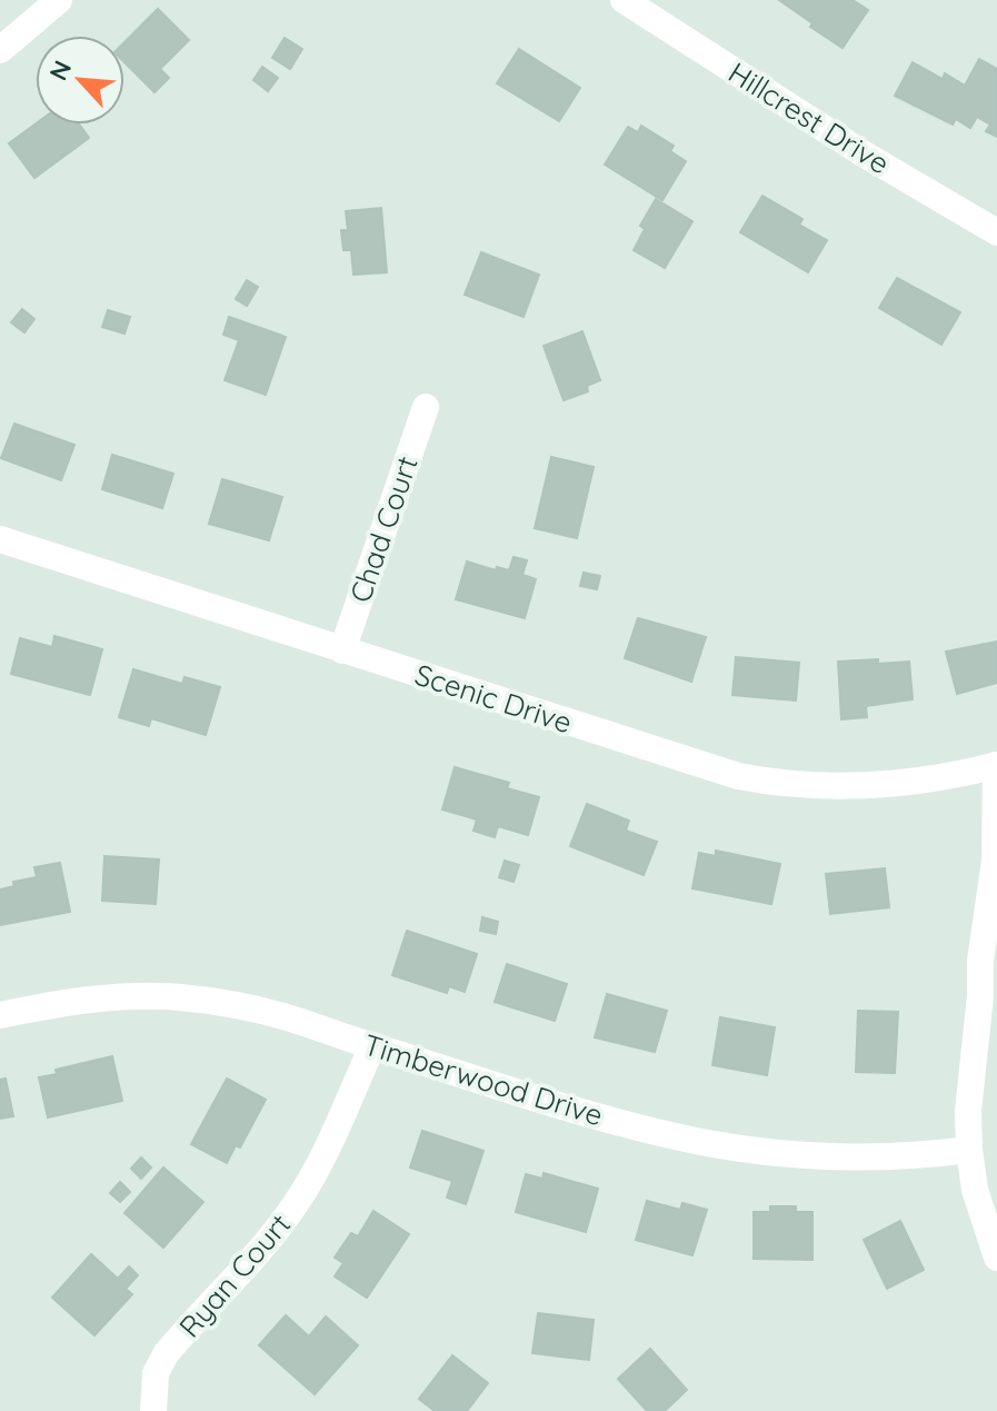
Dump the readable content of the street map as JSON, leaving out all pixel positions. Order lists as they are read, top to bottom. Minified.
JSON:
{"streets":{"street":["Hillcrest Drive","Chad Court","Scenic Drive","Timberwood Drive","Ryan Court"]},"crossings":[["Chad Court","Scenic Drive"],["Timberwood Drive","Ryan Court"]],"north":"top left"}
